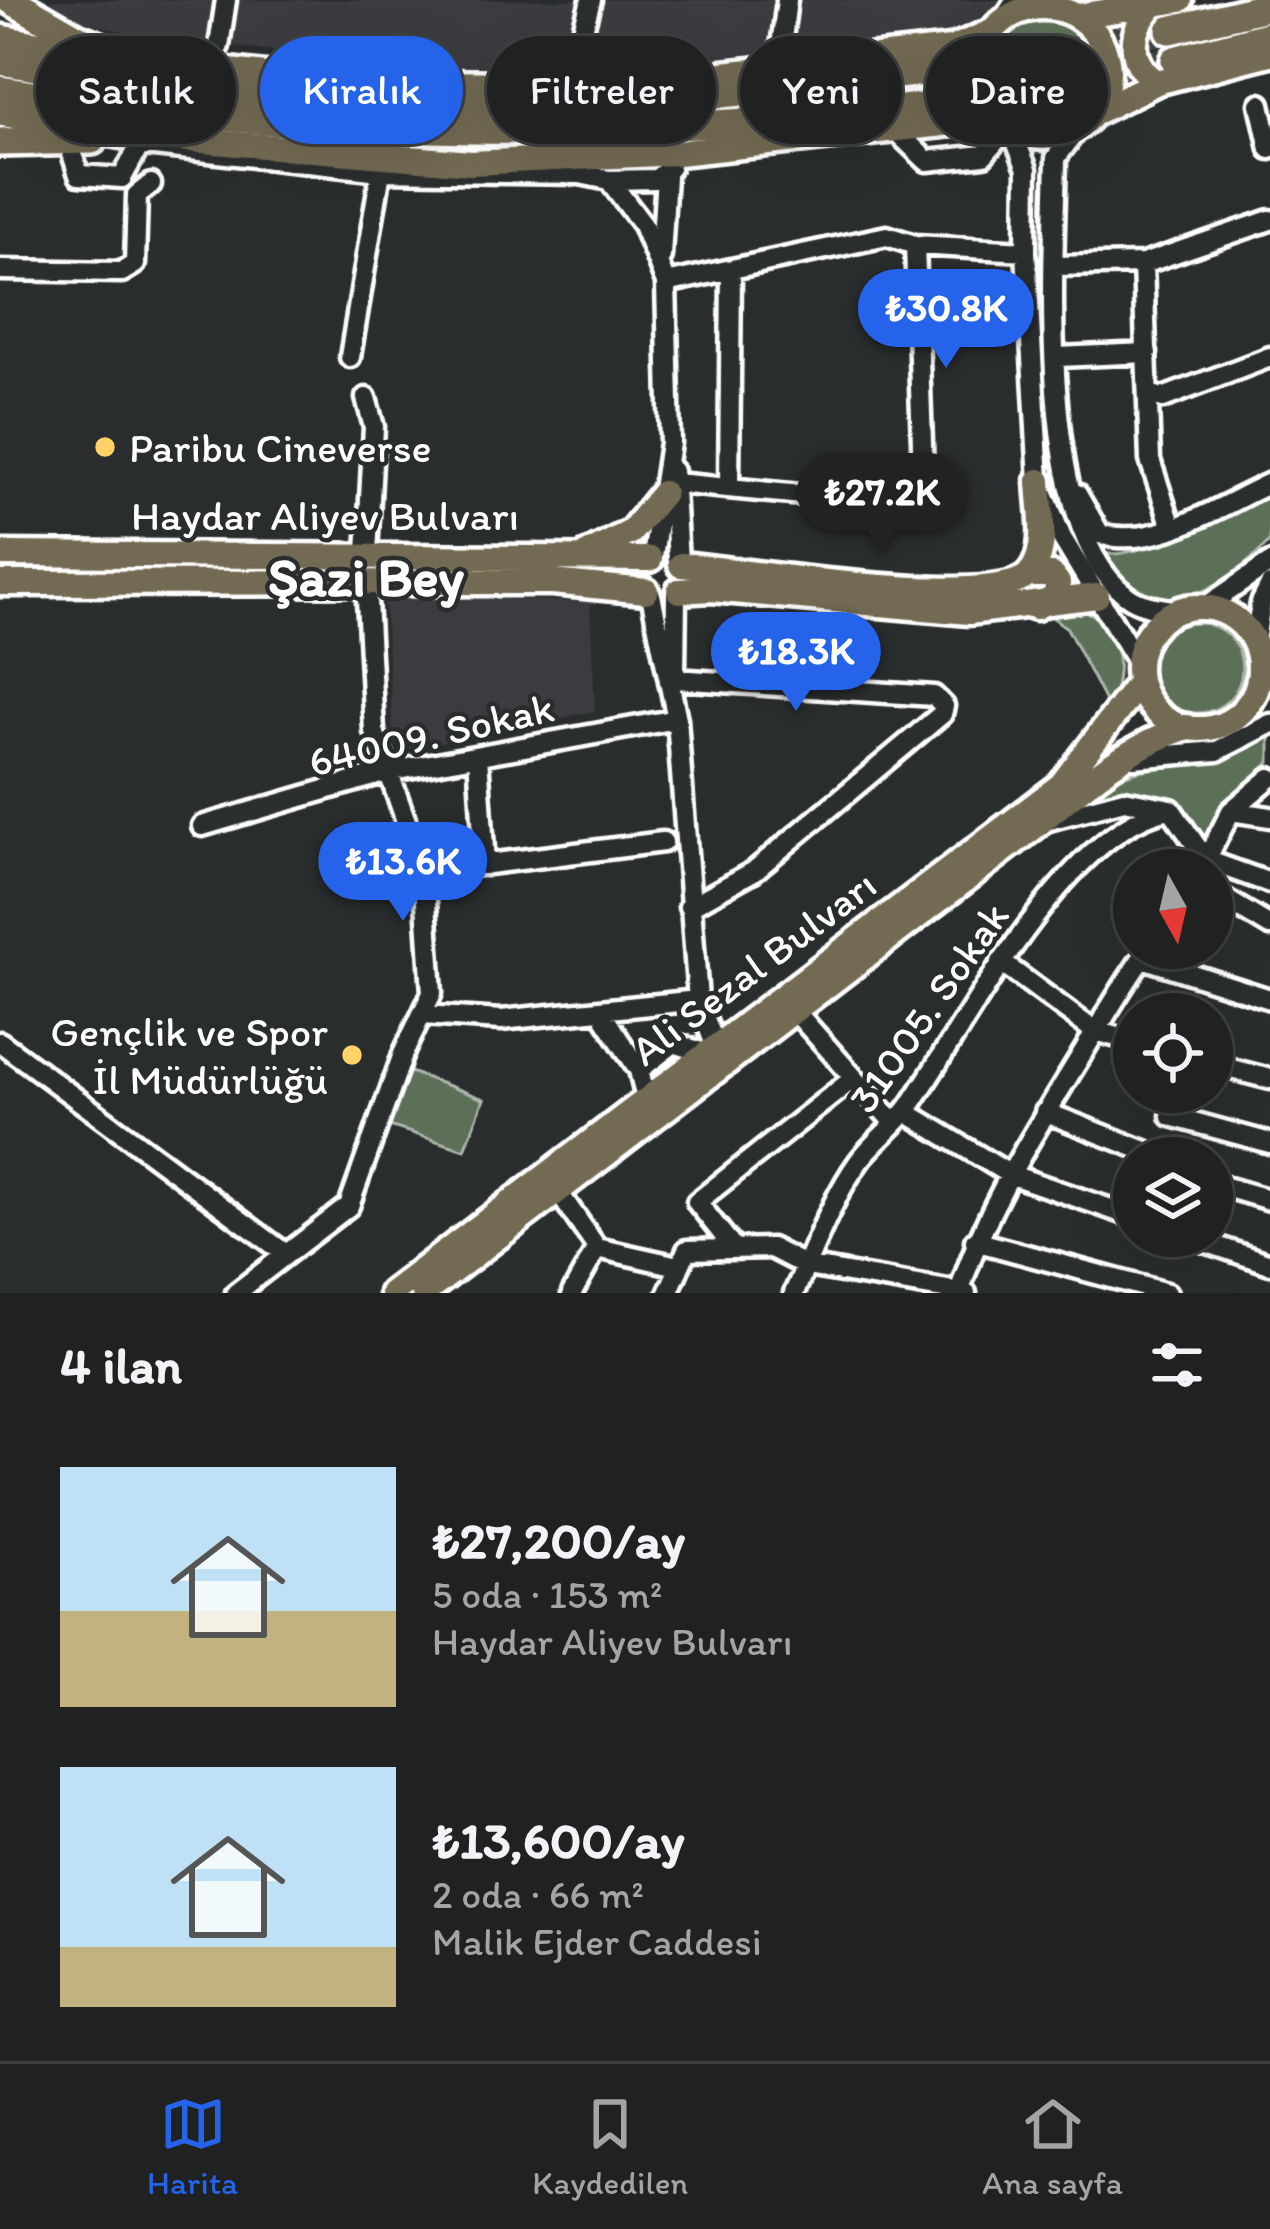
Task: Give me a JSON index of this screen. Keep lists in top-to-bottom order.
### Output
{
  "streets": {
    "main road": ["Haydar Aliyev Bulvarı", "Ali Sezal Bulvarı"],
    "street": ["64009. Sokak", "31005. Sokak"]
  },
  "districts": ["Şazi Bey"],
  "places": ["Paribu Cineverse", "Gençlik ve Spor İl Müdürlüğü"],
  "north": "bottom",
  "page": {
    "chip": [
      "Satılık",
      "Kiralık",
      "Filtreler",
      "Yeni",
      "Daire"
    ],
    "price": [
      "₺30.8K",
      "₺27.2K",
      "₺18.3K",
      "₺13.6K"
    ],
    "heading": "4 ilan",
    "list": [
      {
        "name": "₺27,200/ay",
        "note": "5 oda · 153 m² · Haydar Aliyev Bulvarı"
      },
      {
        "name": "₺13,600/ay",
        "note": "2 oda · 66 m² · Malik Ejder Caddesi"
      }
    ],
    "tabs": ["Harita", "Kaydedilen", "Ana sayfa"]
  }
}
